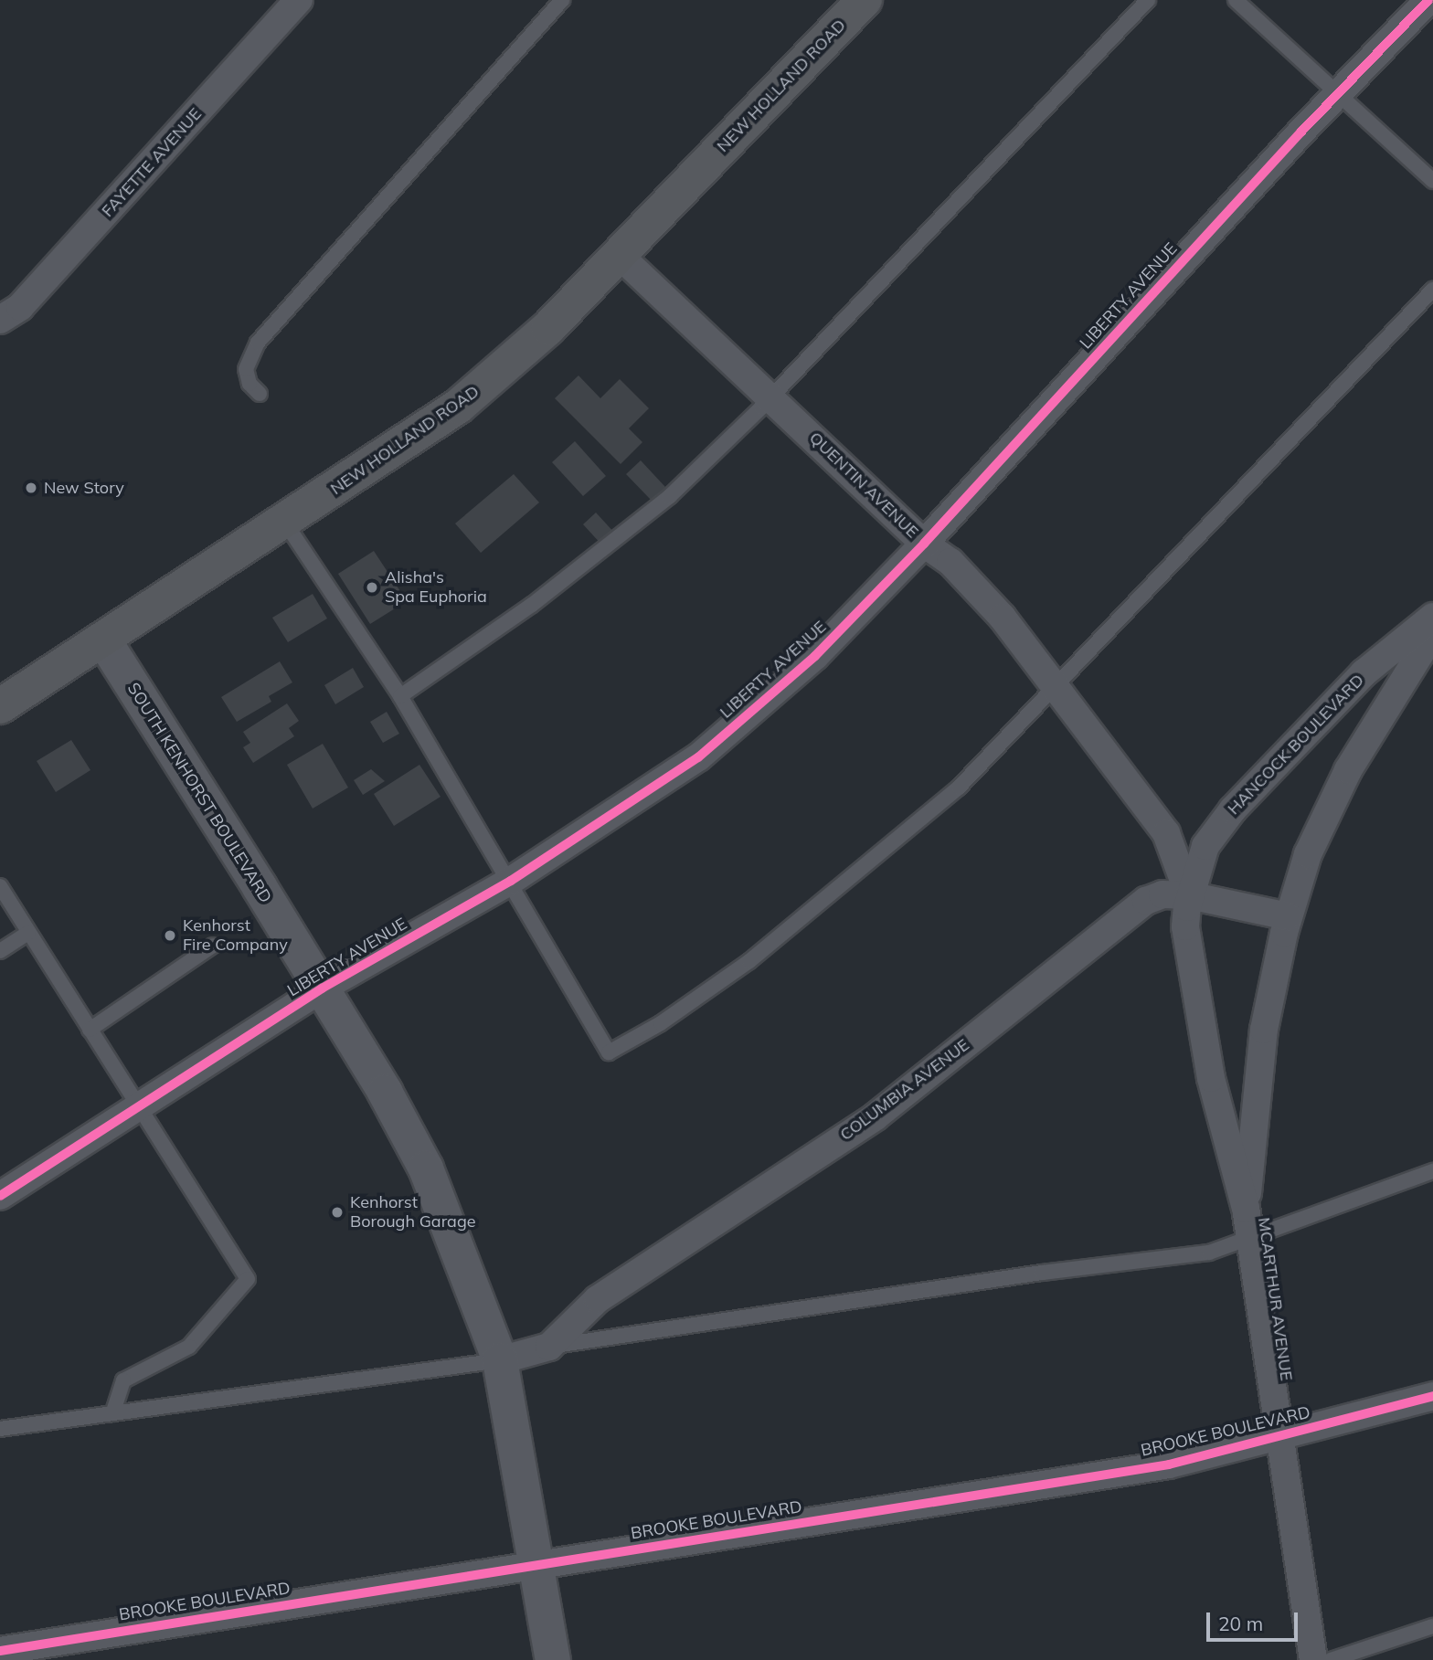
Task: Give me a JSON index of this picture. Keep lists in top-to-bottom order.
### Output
{
  "streets": {
    "main road": ["NEW HOLLAND ROAD"],
    "street": [
      "FAYETTE AVENUE",
      "LIBERTY AVENUE",
      "QUENTIN AVENUE",
      "HANCOCK BOULEVARD",
      "SOUTH KENHORST BOULEVARD",
      "COLUMBIA AVENUE",
      "MCARTHUR AVENUE",
      "BROOKE BOULEVARD"
    ]
  },
  "crossings": [
    ["NEW HOLLAND ROAD", "QUENTIN AVENUE"],
    ["NEW HOLLAND ROAD", "SOUTH KENHORST BOULEVARD"],
    ["LIBERTY AVENUE", "QUENTIN AVENUE"],
    ["LIBERTY AVENUE", "SOUTH KENHORST BOULEVARD"],
    ["QUENTIN AVENUE", "HANCOCK BOULEVARD"],
    ["QUENTIN AVENUE", "COLUMBIA AVENUE"],
    ["QUENTIN AVENUE", "MCARTHUR AVENUE"],
    ["HANCOCK BOULEVARD", "COLUMBIA AVENUE"],
    ["HANCOCK BOULEVARD", "MCARTHUR AVENUE"],
    ["SOUTH KENHORST BOULEVARD", "COLUMBIA AVENUE"],
    ["SOUTH KENHORST BOULEVARD", "BROOKE BOULEVARD"],
    ["COLUMBIA AVENUE", "MCARTHUR AVENUE"],
    ["MCARTHUR AVENUE", "BROOKE BOULEVARD"]
  ],
  "places": [
    "New Story",
    "Alisha's Spa Euphoria",
    "Kenhorst Fire Company",
    "Kenhorst Borough Garage"
  ],
  "scale_bar": "20 m"
}
